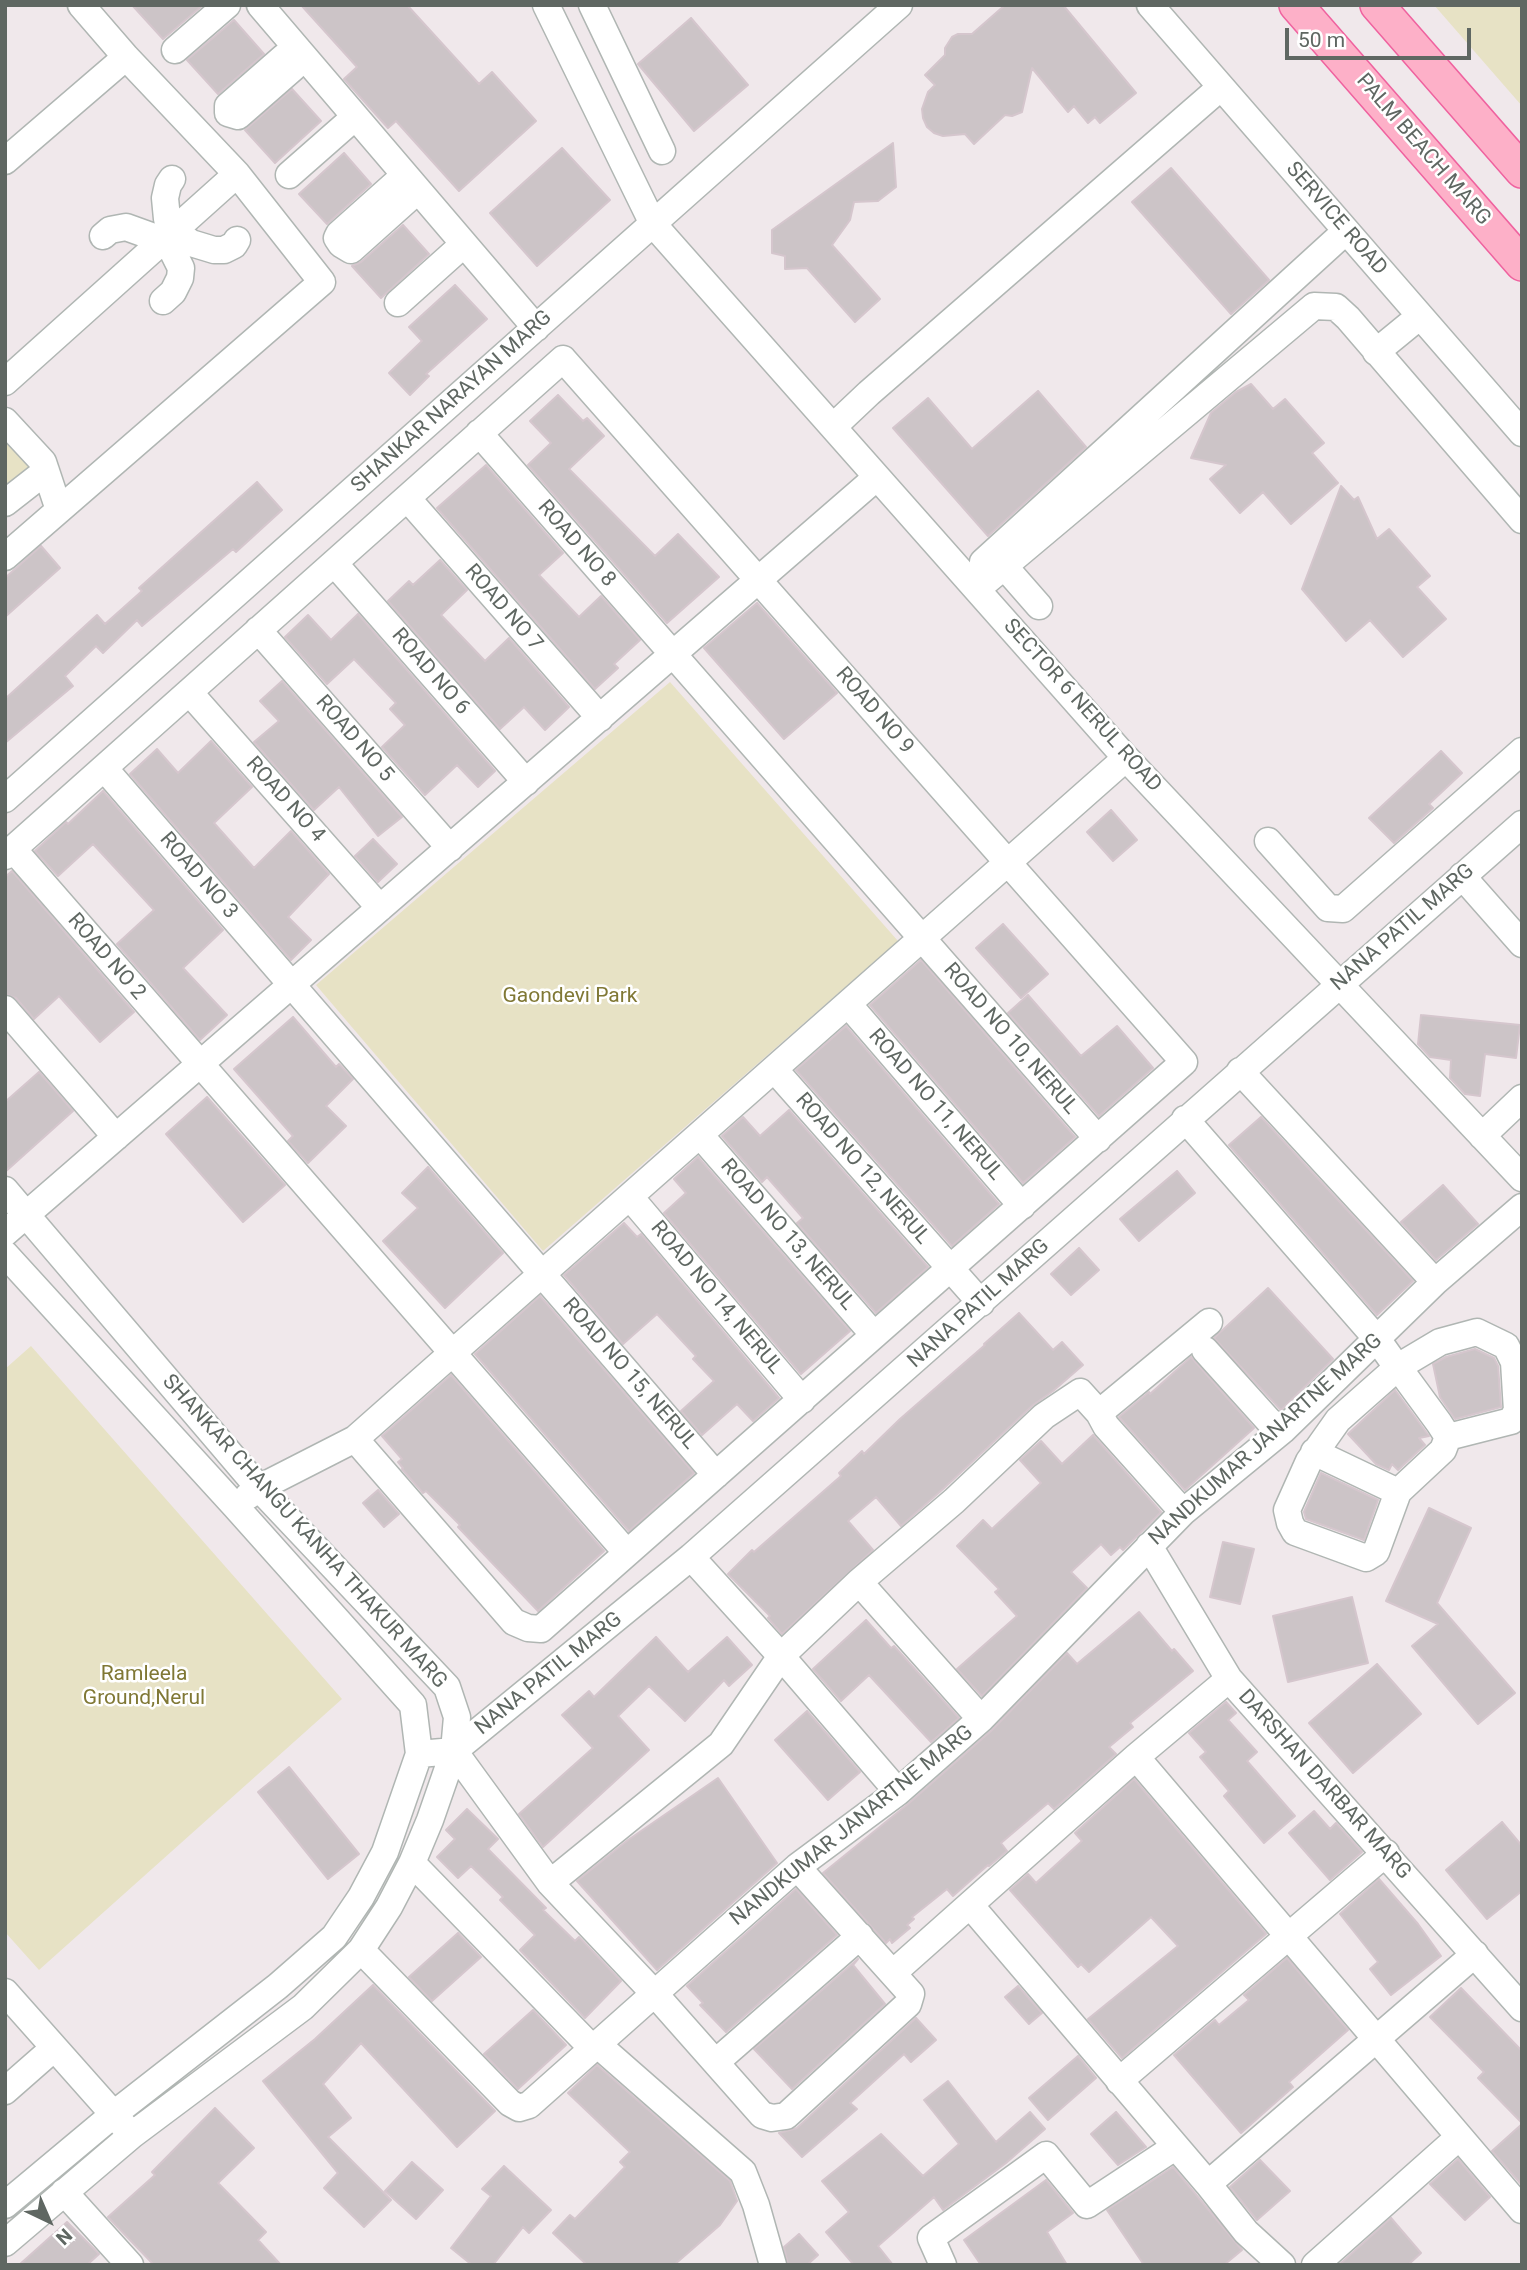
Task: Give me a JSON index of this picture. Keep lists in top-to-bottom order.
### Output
{
  "streets": {
    "main road": ["PALM BEACH MARG"],
    "street": [
      "SERVICE ROAD",
      "SHANKAR NARAYAN MARG",
      "ROAD NO 8",
      "ROAD NO 7",
      "ROAD NO 6",
      "SECTOR 6 NERUL ROAD",
      "ROAD NO 9",
      "ROAD NO 5",
      "ROAD NO 4",
      "ROAD NO 3",
      "NANA PATIL MARG",
      "ROAD NO 2",
      "ROAD NO 10, NERUL",
      "ROAD NO 11, NERUL",
      "ROAD NO 12, NERUL",
      "ROAD NO 13, NERUL",
      "ROAD NO 14, NERUL",
      "ROAD NO 15, NERUL",
      "NANDKUMAR JANARTNE MARG",
      "SHANKAR CHANGU KANHA THAKUR MARG",
      "DARSHAN DARBAR MARG"
    ]
  },
  "crossings": [
    ["SHANKAR NARAYAN MARG", "SECTOR 6 NERUL ROAD"],
    ["ROAD NO 8", "ROAD NO 9"],
    ["ROAD NO 8", "ROAD NO 10, NERUL"],
    ["SECTOR 6 NERUL ROAD", "NANA PATIL MARG"],
    ["ROAD NO 9", "ROAD NO 10, NERUL"],
    ["ROAD NO 3", "ROAD NO 15, NERUL"],
    ["NANA PATIL MARG", "ROAD NO 12, NERUL"],
    ["NANA PATIL MARG", "SHANKAR CHANGU KANHA THAKUR MARG"],
    ["NANDKUMAR JANARTNE MARG", "SHANKAR CHANGU KANHA THAKUR MARG"],
    ["NANDKUMAR JANARTNE MARG", "DARSHAN DARBAR MARG"]
  ],
  "parks": ["Gaondevi Park", "Ramleela Ground,Nerul"],
  "scale_bar": "50 m",
  "north": "bottom right"
}
